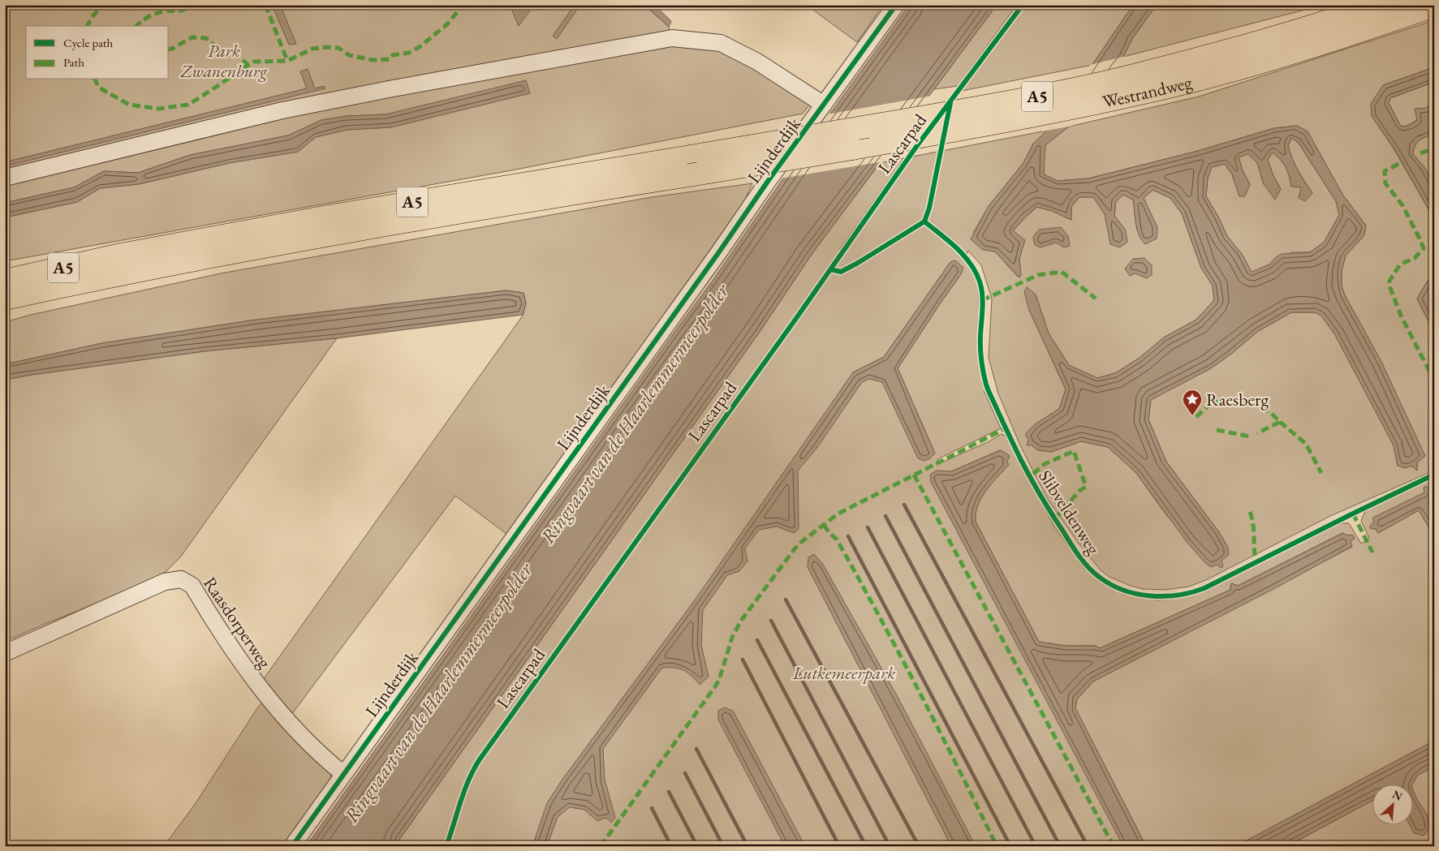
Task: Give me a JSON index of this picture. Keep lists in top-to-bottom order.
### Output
{
  "streets": {
    "highway": ["Westrandweg", "A5"],
    "street": ["Lijnderdijk", "Raasdorperweg"],
    "cycle path": ["Lascarpad", "Slibveldenweg"]
  },
  "crossings": [
    ["Westrandweg", "A5"],
    ["Lijnderdijk", "Raasdorperweg"]
  ],
  "water": ["Ringvaart van de Haarlemmermeerpolder"],
  "parks": ["Park Zwanenburg", "Lutkemeerpark"],
  "places": {
    "place": ["Raesberg"]
  },
  "legend": ["Cycle path", "Path"],
  "north": "top right"
}
